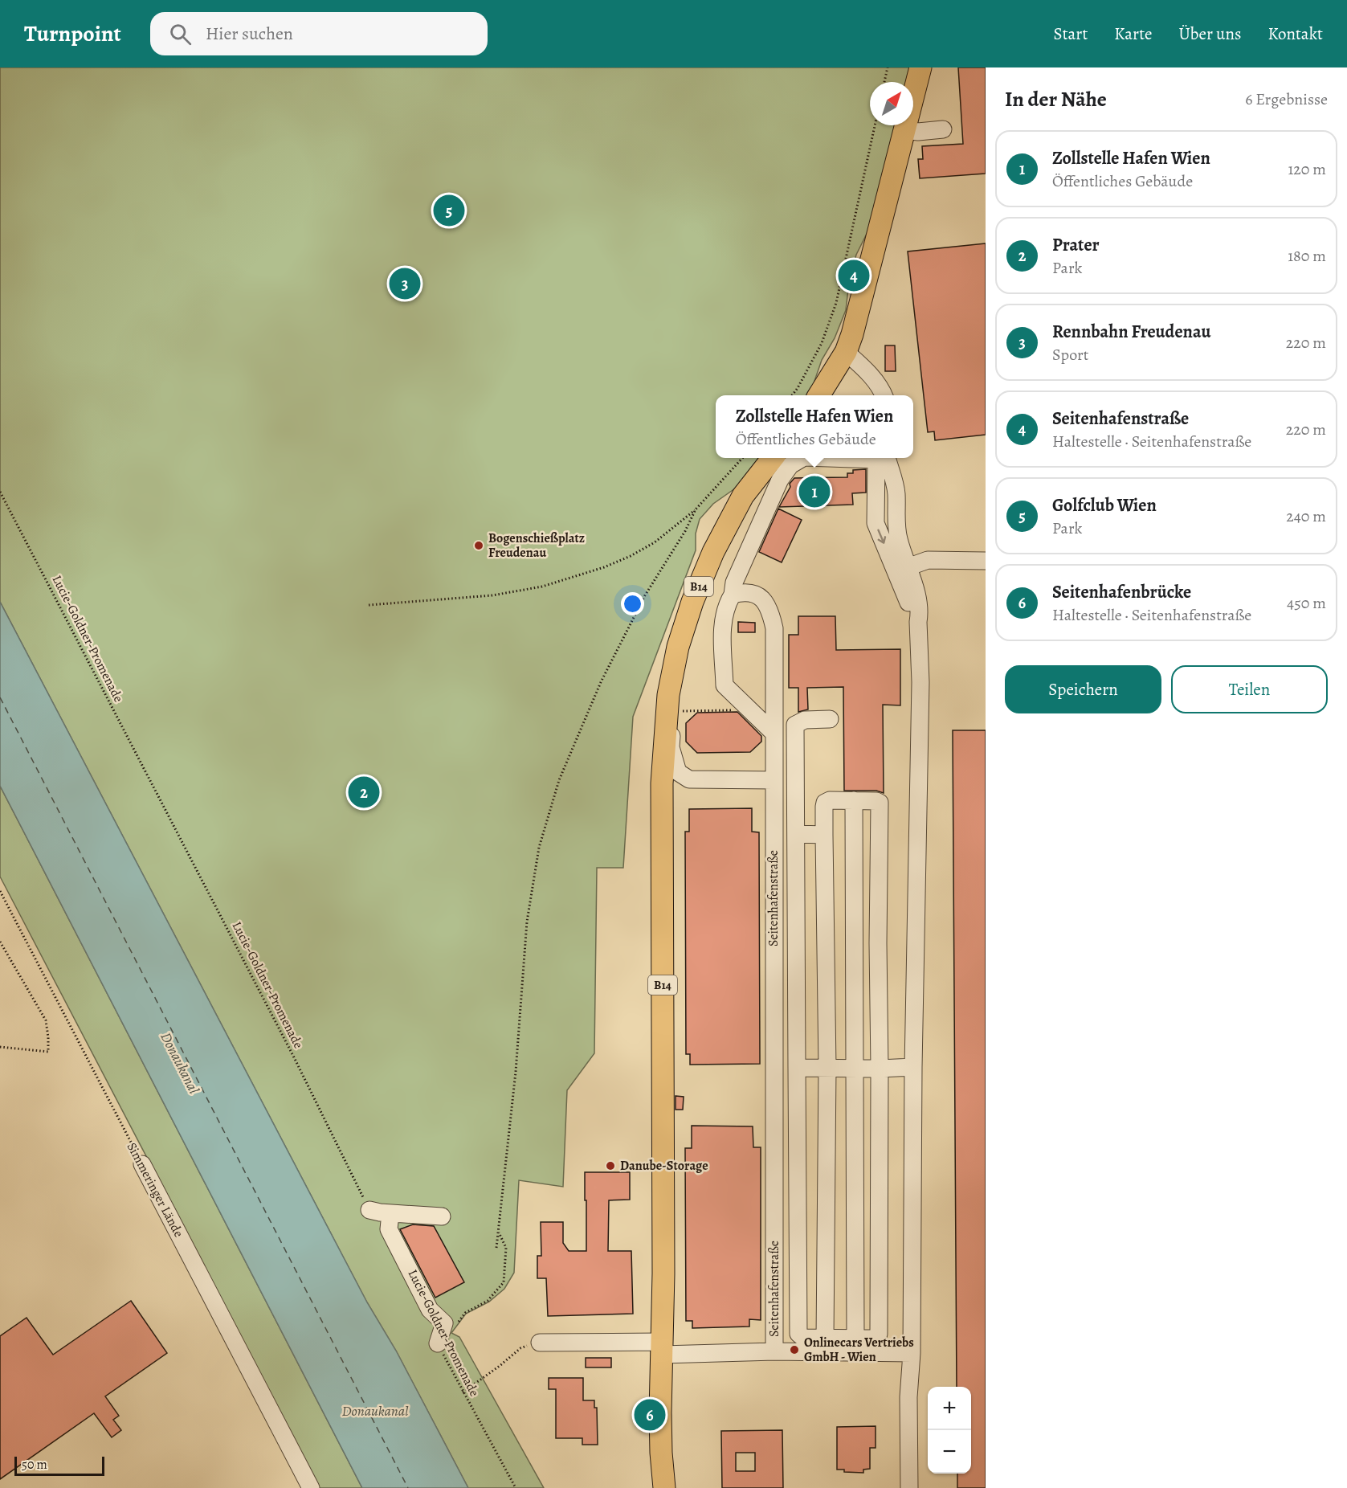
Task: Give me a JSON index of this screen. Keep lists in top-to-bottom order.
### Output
{
  "streets": {
    "main road": ["B14"],
    "street": ["Seitenhafenstraße", "Simmeringer Lände"],
    "path": ["Lucie-Goldner-Promenade"]
  },
  "crossings": [
    ["B14", "Seitenhafenstraße"]
  ],
  "water": ["Donaukanal"],
  "places": ["Bogenschießplatz Freudenau", "Danube-Storage", "Onlinecars Vertriebs GmbH - Wien"],
  "scale_bar": "50 m",
  "north": "top right",
  "page": {
    "header": "Turnpoint",
    "search": "Hier suchen",
    "nav": [
      "Start",
      "Karte",
      "Über uns",
      "Kontakt"
    ],
    "heading": ["In der Nähe", "6 Ergebnisse"],
    "list": [
      {
        "mark": "1",
        "name": "Zollstelle Hafen Wien",
        "note": "Öffentliches Gebäude",
        "value": "120 m"
      },
      {
        "mark": "2",
        "name": "Prater",
        "note": "Park",
        "value": "180 m"
      },
      {
        "mark": "3",
        "name": "Rennbahn Freudenau",
        "note": "Sport",
        "value": "220 m"
      },
      {
        "mark": "4",
        "name": "Seitenhafenstraße",
        "note": "Haltestelle · Seitenhafenstraße",
        "value": "220 m"
      },
      {
        "mark": "5",
        "name": "Golfclub Wien",
        "note": "Park",
        "value": "240 m"
      },
      {
        "mark": "6",
        "name": "Seitenhafenbrücke",
        "note": "Haltestelle · Seitenhafenstraße",
        "value": "450 m"
      }
    ],
    "pins": [
      "5",
      "4",
      "3",
      "1",
      "2",
      "6"
    ],
    "popup": ["Zollstelle Hafen Wien", "Öffentliches Gebäude"],
    "buttons": ["Speichern", "Teilen"],
    "map_buttons": ["+", "−"],
    "scale": "50 m"
  }
}
